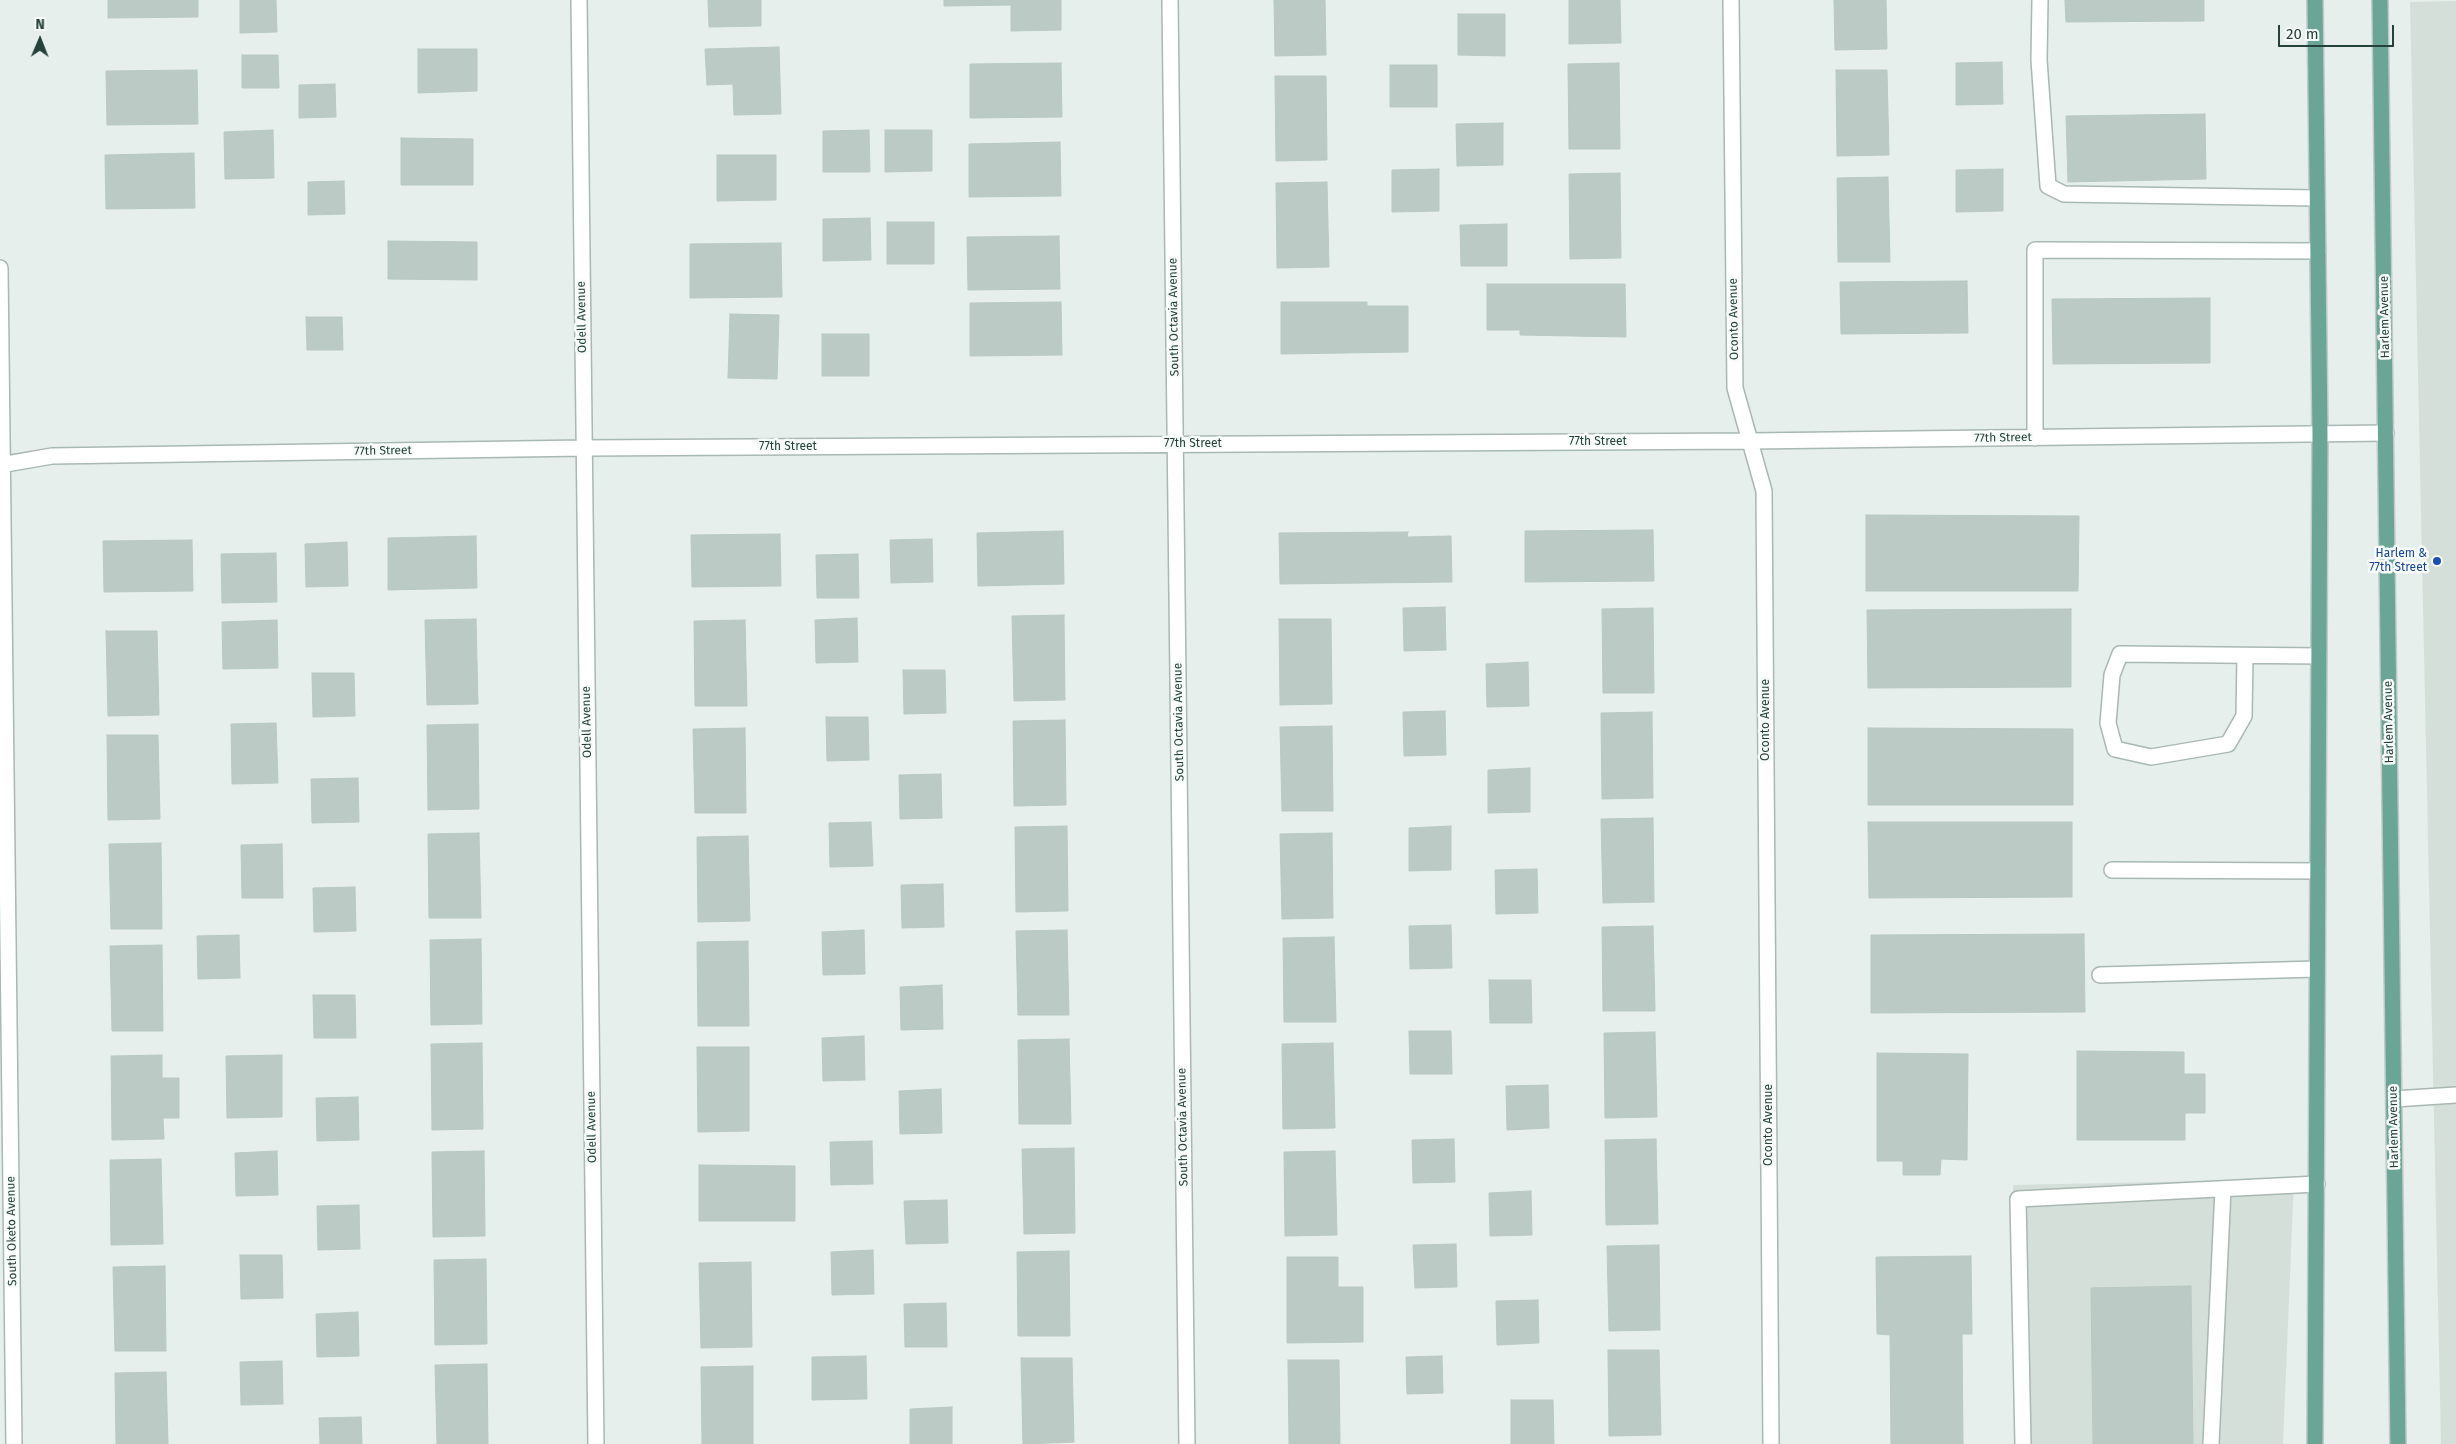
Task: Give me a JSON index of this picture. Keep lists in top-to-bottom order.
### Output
{
  "streets": {
    "main road": ["Harlem Avenue"],
    "street": [
      "Odell Avenue",
      "South Octavia Avenue",
      "Oconto Avenue",
      "77th Street",
      "South Oketo Avenue"
    ]
  },
  "crossings": [
    ["Odell Avenue", "77th Street"],
    ["South Octavia Avenue", "77th Street"],
    ["Harlem Avenue", "77th Street"],
    ["Oconto Avenue", "77th Street"],
    ["77th Street", "South Oketo Avenue"]
  ],
  "places": ["Harlem & 77th Street"],
  "scale_bar": "20 m",
  "north": "top"
}
